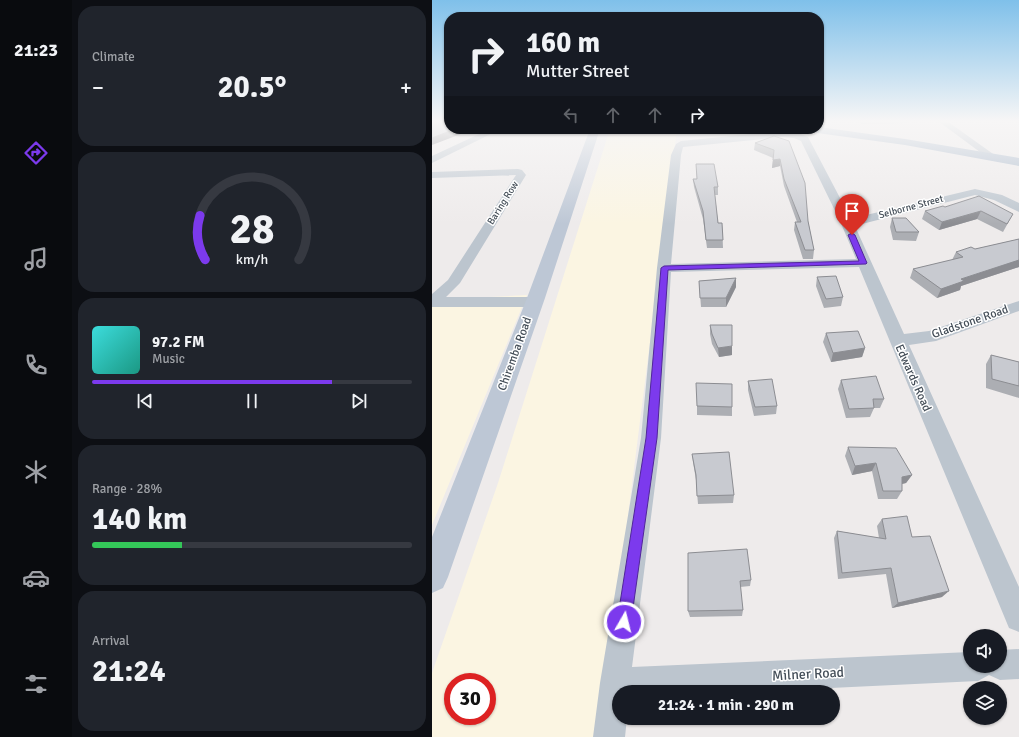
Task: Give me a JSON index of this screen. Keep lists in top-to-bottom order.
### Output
{
  "streets": {
    "main road": ["Chiremba Road"],
    "street": [
      "Baring Row",
      "Selborne Street",
      "Gladstone Road",
      "Edwards Road",
      "Milner Road"
    ]
  },
  "crossings": [
    ["Selborne Street", "Edwards Road"],
    ["Gladstone Road", "Edwards Road"]
  ],
  "page": {
    "tabs": "21:23",
    "tile": [
      "Climate",
      ["Range · 28%", "140 km"],
      ["Arrival", "21:24"]
    ],
    "turn": ["160 m", "Mutter Street"],
    "heat": ["−", "20.5°", "+"],
    "song": ["97.2 FM", "Music"],
    "limit": "30",
    "trip": "21:24 · 1 min · 290 m",
    "gauge": ["28", "km/h"]
  }
}
